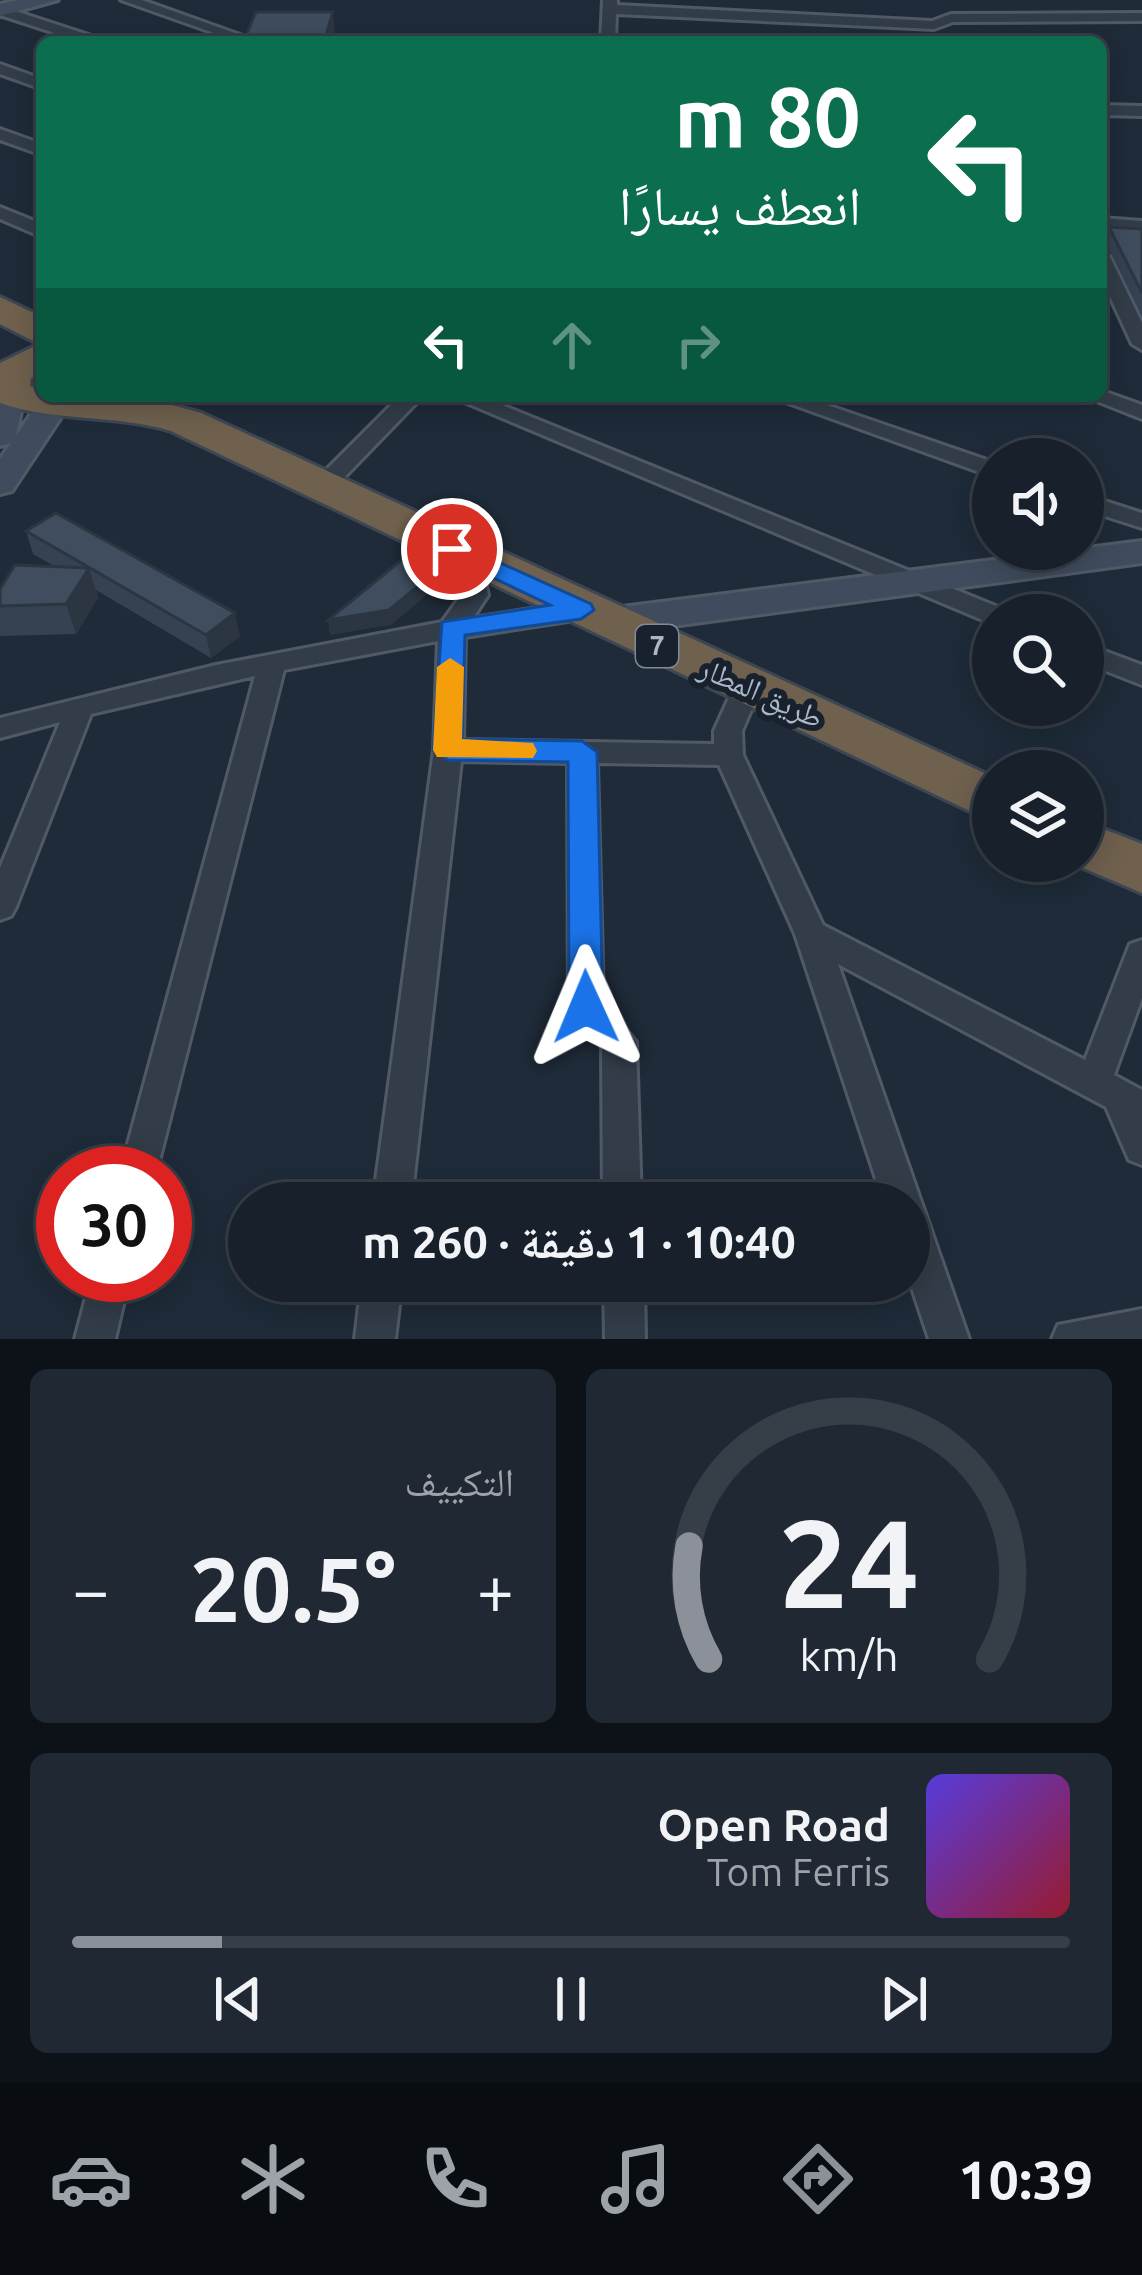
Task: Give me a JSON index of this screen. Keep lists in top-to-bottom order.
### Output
{
  "streets": {
    "highway": ["7", "طريق المطار"]
  },
  "page": {
    "turn": ["80 m", "انعطف يسارًا"],
    "limit": "30",
    "trip": "10:40 · 1 دقيقة · 260 m",
    "tile": "التكييف",
    "heat": ["−", "20.5°", "+"],
    "song": ["Open Road", "Tom Ferris"],
    "tabs": "10:39",
    "gauge": ["24", "km/h"]
  }
}
